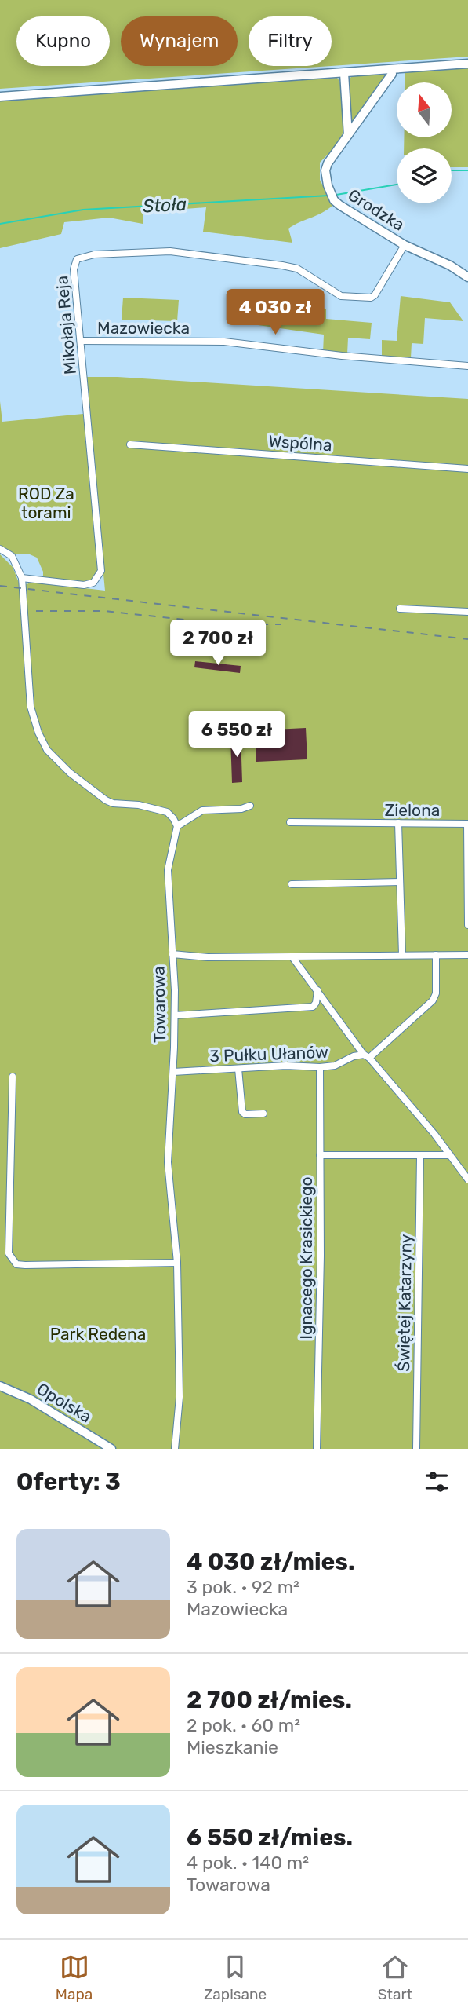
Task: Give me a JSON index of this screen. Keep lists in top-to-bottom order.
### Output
{
  "streets": {
    "street": [
      "Grodzka",
      "Mikołaja Reja",
      "Mazowiecka",
      "Wspólna",
      "Zielona",
      "Towarowa",
      "3 Pułku Ułanów",
      "Ignacego Krasickiego",
      "Świętej Katarzyny",
      "Opolska"
    ]
  },
  "crossings": [
    ["Grodzka", "Mikołaja Reja"],
    ["Mikołaja Reja", "Mazowiecka"],
    ["Towarowa", "3 Pułku Ułanów"],
    ["3 Pułku Ułanów", "Ignacego Krasickiego"]
  ],
  "water": ["Stoła"],
  "parks": ["ROD Za torami", "Park Redena"],
  "north": "top",
  "page": {
    "chip": ["Kupno", "Wynajem", "Filtry"],
    "price": ["4 030 zł", "2 700 zł", "6 550 zł"],
    "heading": "Oferty: 3",
    "list": [
      {
        "name": "4 030 zł/mies.",
        "note": "3 pok. · 92 m² · Mazowiecka"
      },
      {
        "name": "2 700 zł/mies.",
        "note": "2 pok. · 60 m² · Mieszkanie"
      },
      {
        "name": "6 550 zł/mies.",
        "note": "4 pok. · 140 m² · Towarowa"
      }
    ],
    "tabs": ["Mapa", "Zapisane", "Start"]
  }
}
